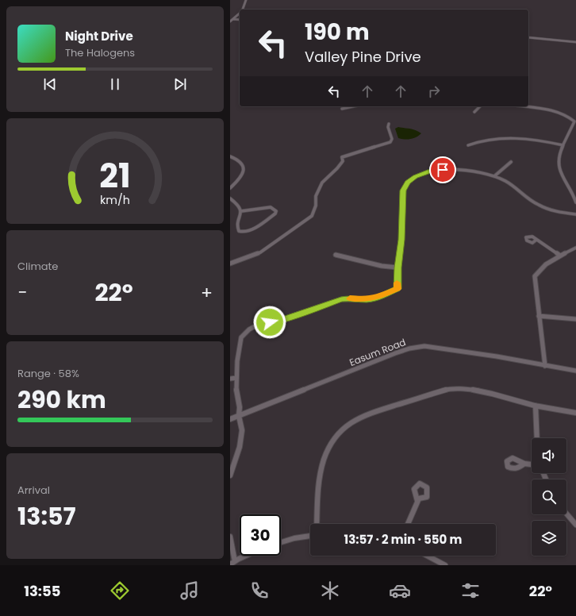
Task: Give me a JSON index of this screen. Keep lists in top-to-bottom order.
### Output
{
  "streets": {
    "street": ["Easum Road"]
  },
  "page": {
    "turn": ["190 m", "Valley Pine Drive"],
    "song": ["Night Drive", "The Halogens"],
    "tile": [
      "Climate",
      ["Range · 58%", "290 km"],
      ["Arrival", "13:57"]
    ],
    "heat": ["−", "22°", "+"],
    "limit": "30",
    "trip": "13:57 · 2 min · 550 m",
    "tabs": ["13:55", "22°"],
    "gauge": ["21", "km/h"]
  }
}
